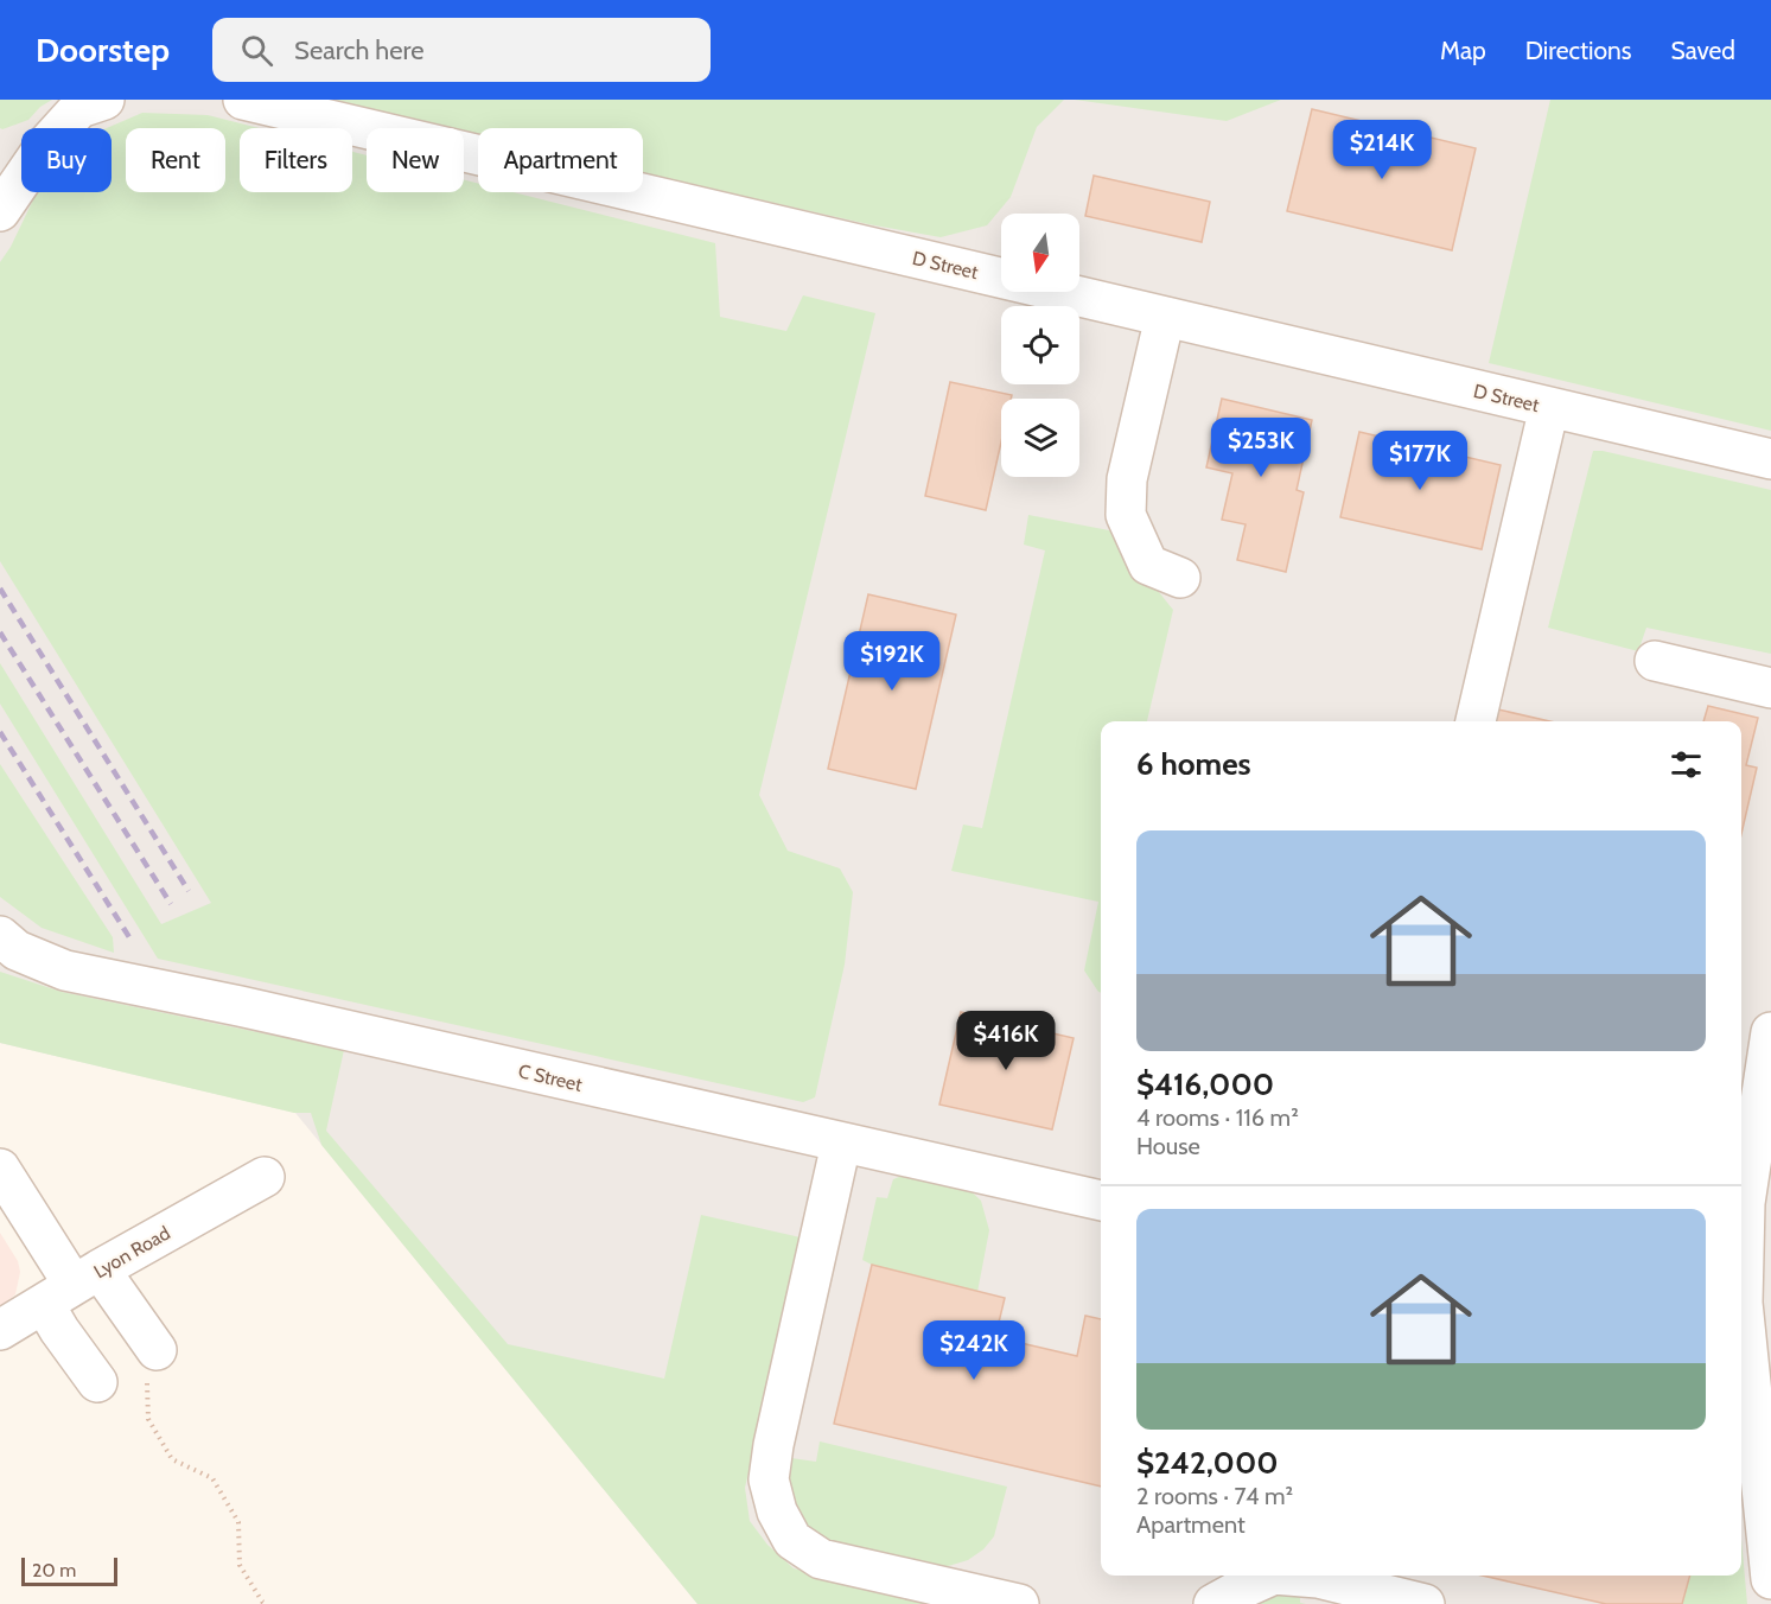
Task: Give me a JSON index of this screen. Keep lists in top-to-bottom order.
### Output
{
  "streets": {
    "street": ["D Street", "C Street", "Lyon Road"]
  },
  "scale_bar": "20 m",
  "north": "bottom",
  "page": {
    "header": "Doorstep",
    "search": "Search here",
    "nav": ["Map", "Directions", "Saved"],
    "price": [
      "$214K",
      "$253K",
      "$177K",
      "$192K",
      "$416K",
      "$242K"
    ],
    "chip": [
      "Buy",
      "Rent",
      "Filters",
      "New",
      "Apartment"
    ],
    "heading": "6 homes",
    "list": [
      {
        "name": "$416,000",
        "note": "4 rooms · 116 m² · House"
      },
      {
        "name": "$242,000",
        "note": "2 rooms · 74 m² · Apartment"
      }
    ],
    "scale": "20 m"
  }
}
